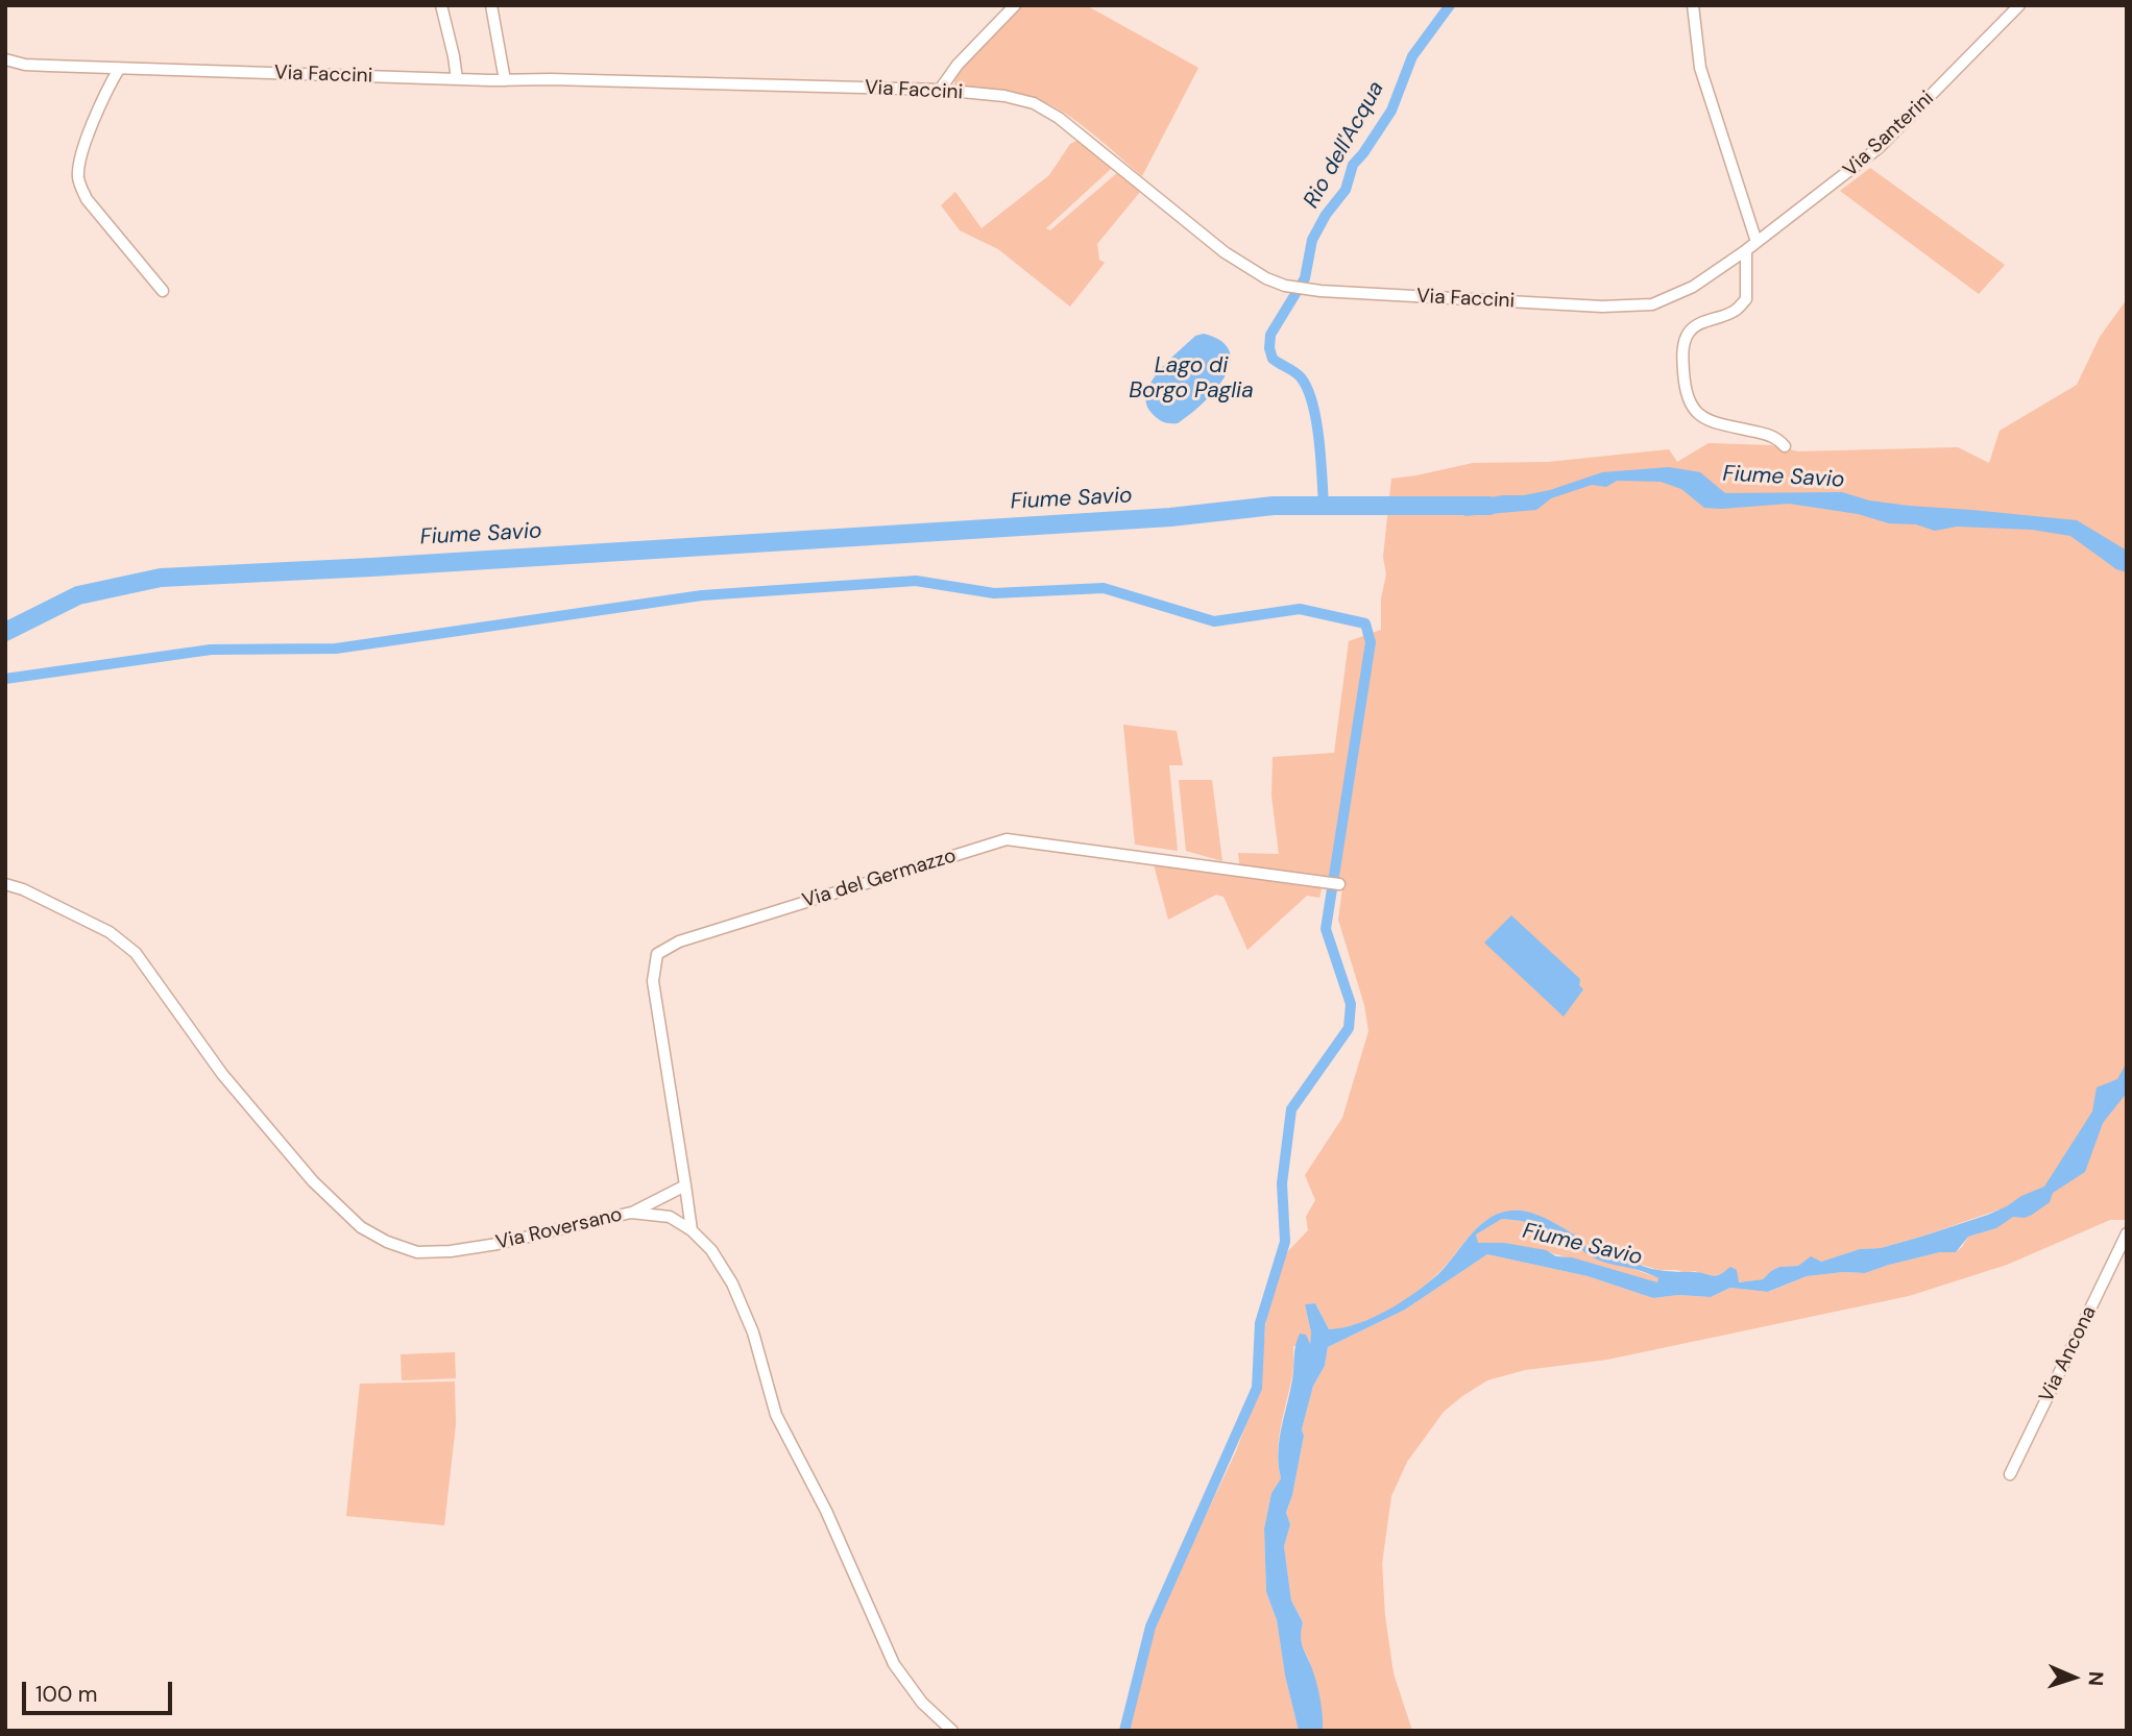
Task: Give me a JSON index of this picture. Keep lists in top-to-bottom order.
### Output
{
  "streets": {
    "street": [
      "Via Faccini",
      "Via Santerini",
      "Via del Germazzo",
      "Via Roversano",
      "Via Ancona"
    ]
  },
  "crossings": [
    ["Via Faccini", "Via Santerini"],
    ["Via del Germazzo", "Via Roversano"]
  ],
  "water": ["Rio dell'Acqua", "Lago di Borgo Paglia", "Fiume Savio"],
  "scale_bar": "100 m",
  "north": "right"
}
